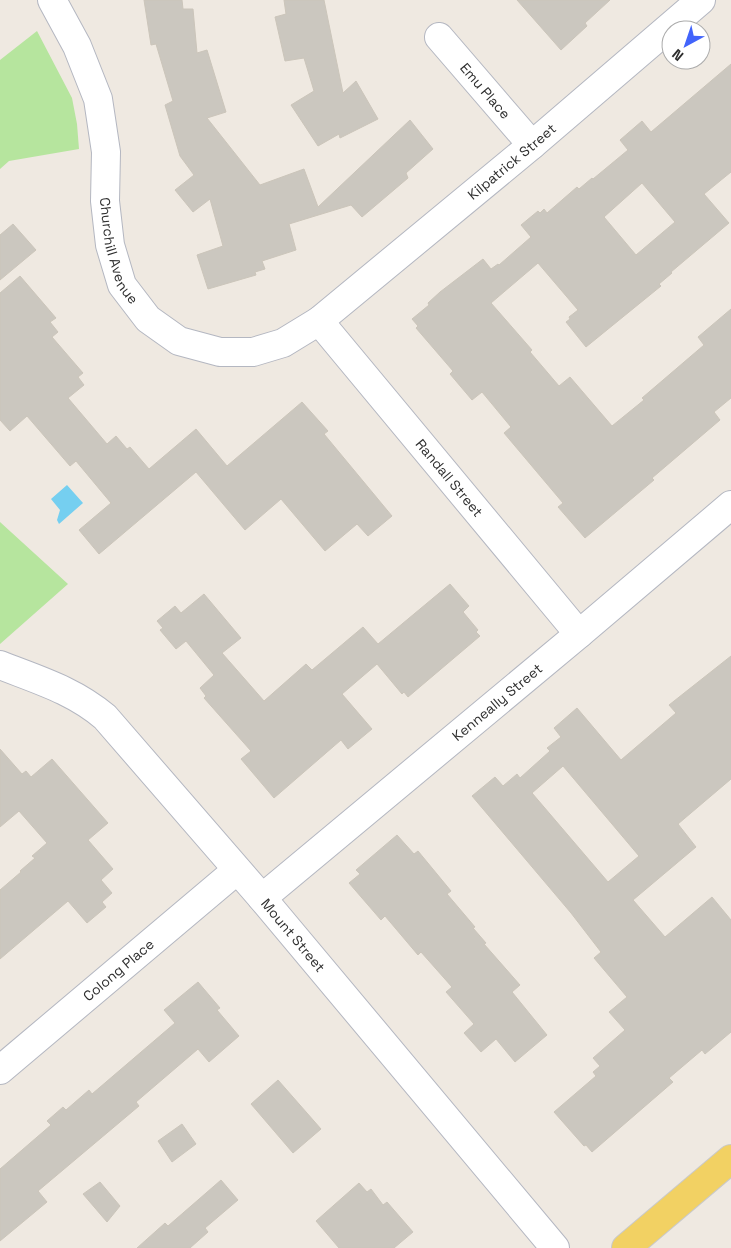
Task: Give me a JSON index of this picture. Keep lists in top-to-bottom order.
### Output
{
  "streets": {
    "street": [
      "Emu Place",
      "Kilpatrick Street",
      "Churchill Avenue",
      "Randall Street",
      "Kenneally Street",
      "Mount Street",
      "Colong Place"
    ]
  },
  "crossings": [
    ["Emu Place", "Kilpatrick Street"],
    ["Kilpatrick Street", "Churchill Avenue"],
    ["Kilpatrick Street", "Randall Street"],
    ["Churchill Avenue", "Randall Street"],
    ["Randall Street", "Kenneally Street"],
    ["Kenneally Street", "Mount Street"],
    ["Mount Street", "Colong Place"]
  ],
  "north": "bottom left"
}
